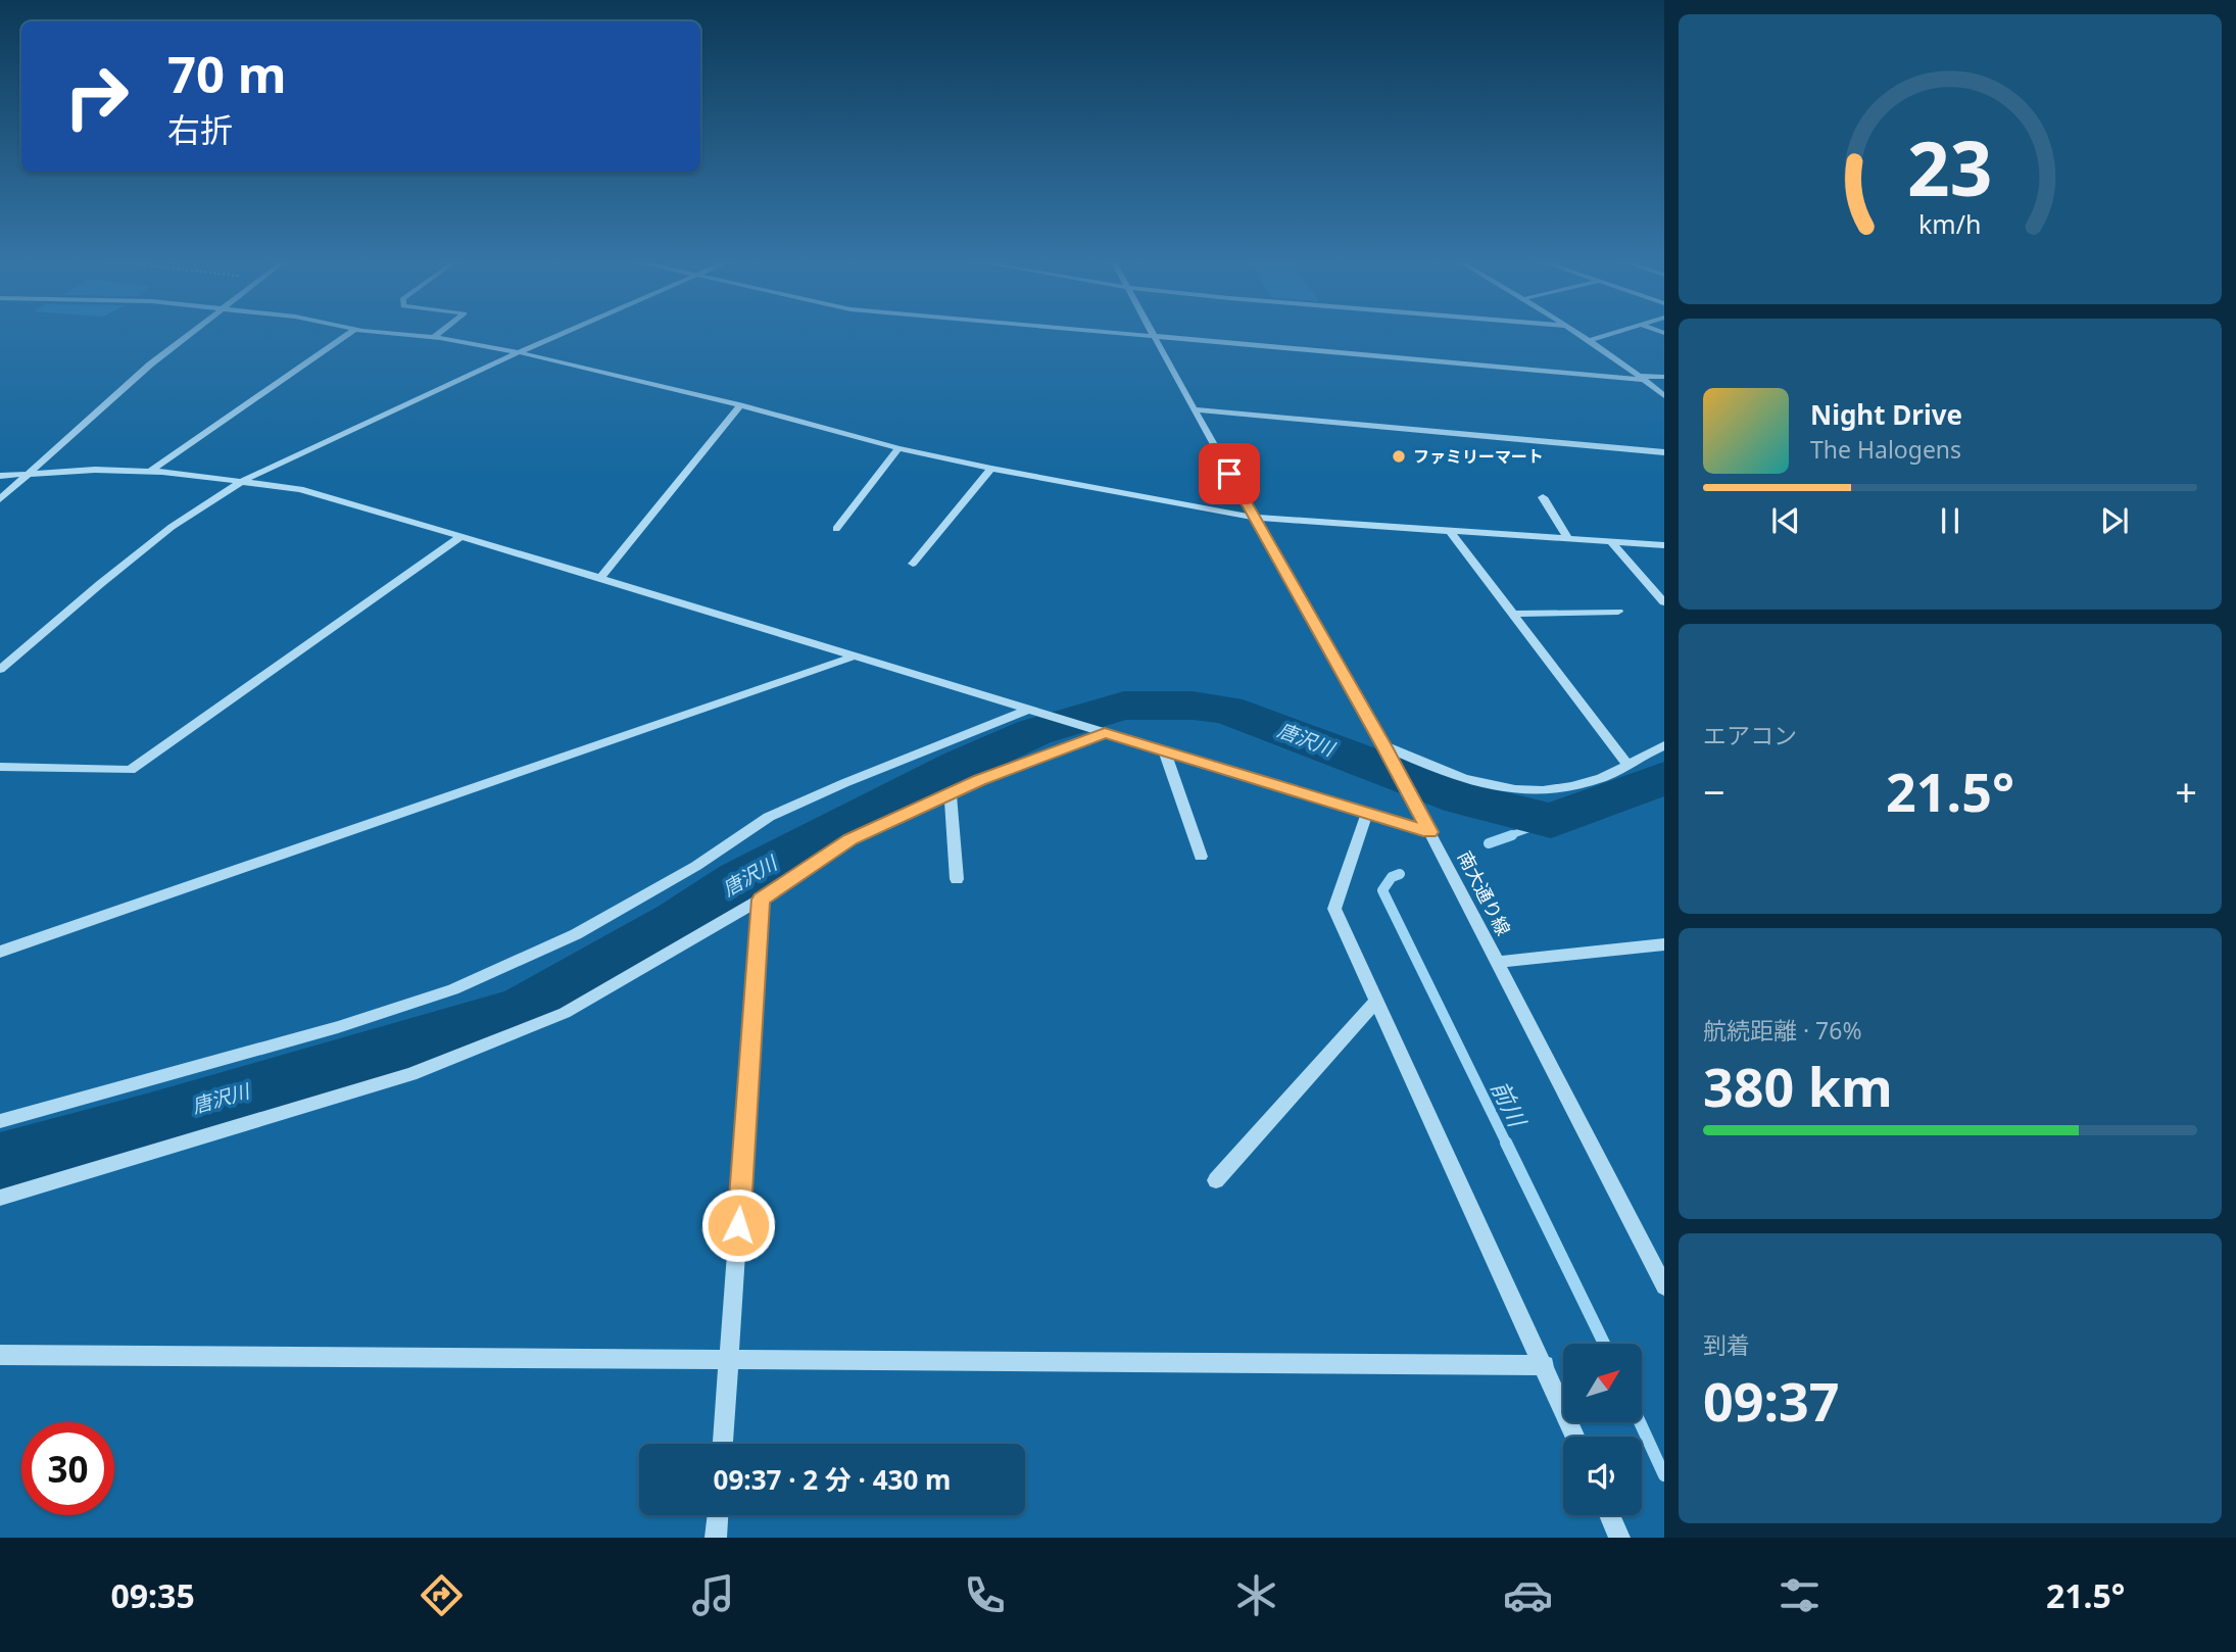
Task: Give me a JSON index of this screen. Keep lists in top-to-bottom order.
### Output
{
  "streets": {
    "street": ["南大通り線"]
  },
  "water": ["唐沢川", "前川"],
  "places": ["ファミリーマート"],
  "north": "top right",
  "page": {
    "turn": ["70 m", "右折"],
    "song": ["Night Drive", "The Halogens"],
    "tile": [
      "エアコン",
      ["航続距離 · 76%", "380 km"],
      ["到着", "09:37"]
    ],
    "heat": ["−", "21.5°", "+"],
    "limit": "30",
    "trip": "09:37 · 2 分 · 430 m",
    "tabs": ["09:35", "21.5°"],
    "gauge": ["23", "km/h"]
  }
}
